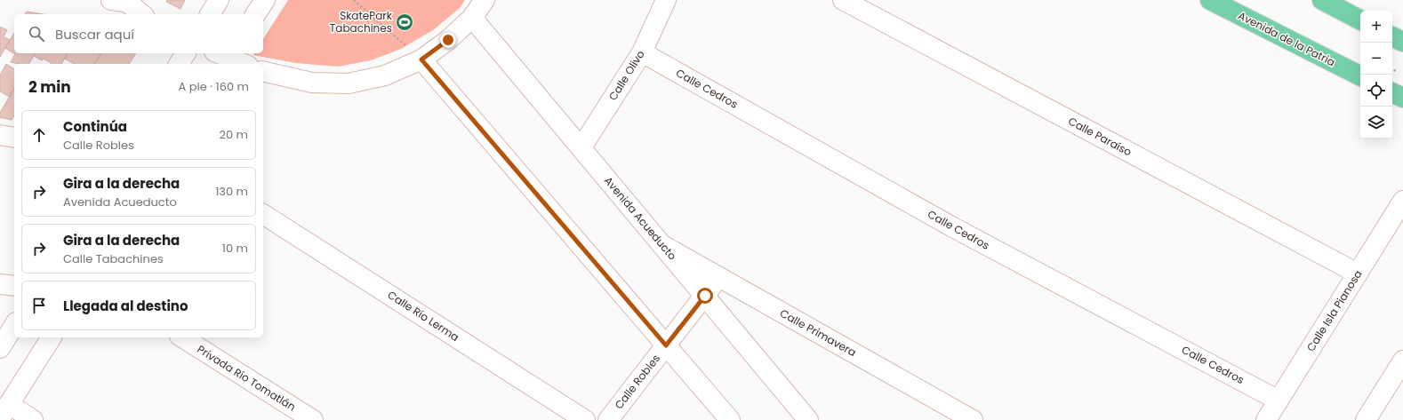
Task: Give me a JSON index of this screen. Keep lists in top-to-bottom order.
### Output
{
  "streets": {
    "main road": ["Avenida de la Patria"],
    "street": [
      "Calle Olivo",
      "Calle Cedros",
      "Calle Paraíso",
      "Avenida Acueducto",
      "Calle Isla Pianosa",
      "Calle Río Lerma",
      "Calle Primavera",
      "Privada Río Tomatlán",
      "Calle Robles"
    ]
  },
  "crossings": [
    ["Calle Olivo", "Calle Cedros"],
    ["Calle Olivo", "Avenida Acueducto"],
    ["Calle Cedros", "Calle Isla Pianosa"],
    ["Calle Paraíso", "Calle Isla Pianosa"],
    ["Avenida Acueducto", "Calle Primavera"],
    ["Avenida Acueducto", "Calle Robles"],
    ["Calle Primavera", "Calle Robles"]
  ],
  "places": {
    "sports": ["SkatePark Tabachines"]
  },
  "page": {
    "map_buttons": ["+", "−"],
    "search": "Buscar aquí",
    "heading": ["2 min", "A pie · 160 m"],
    "list": [
      ["Continúa", "Calle Robles", "20 m"],
      ["Gira a la derecha", "Avenida Acueducto", "130 m"],
      ["Gira a la derecha", "Calle Tabachines", "10 m"],
      "Llegada al destino"
    ]
  }
}
